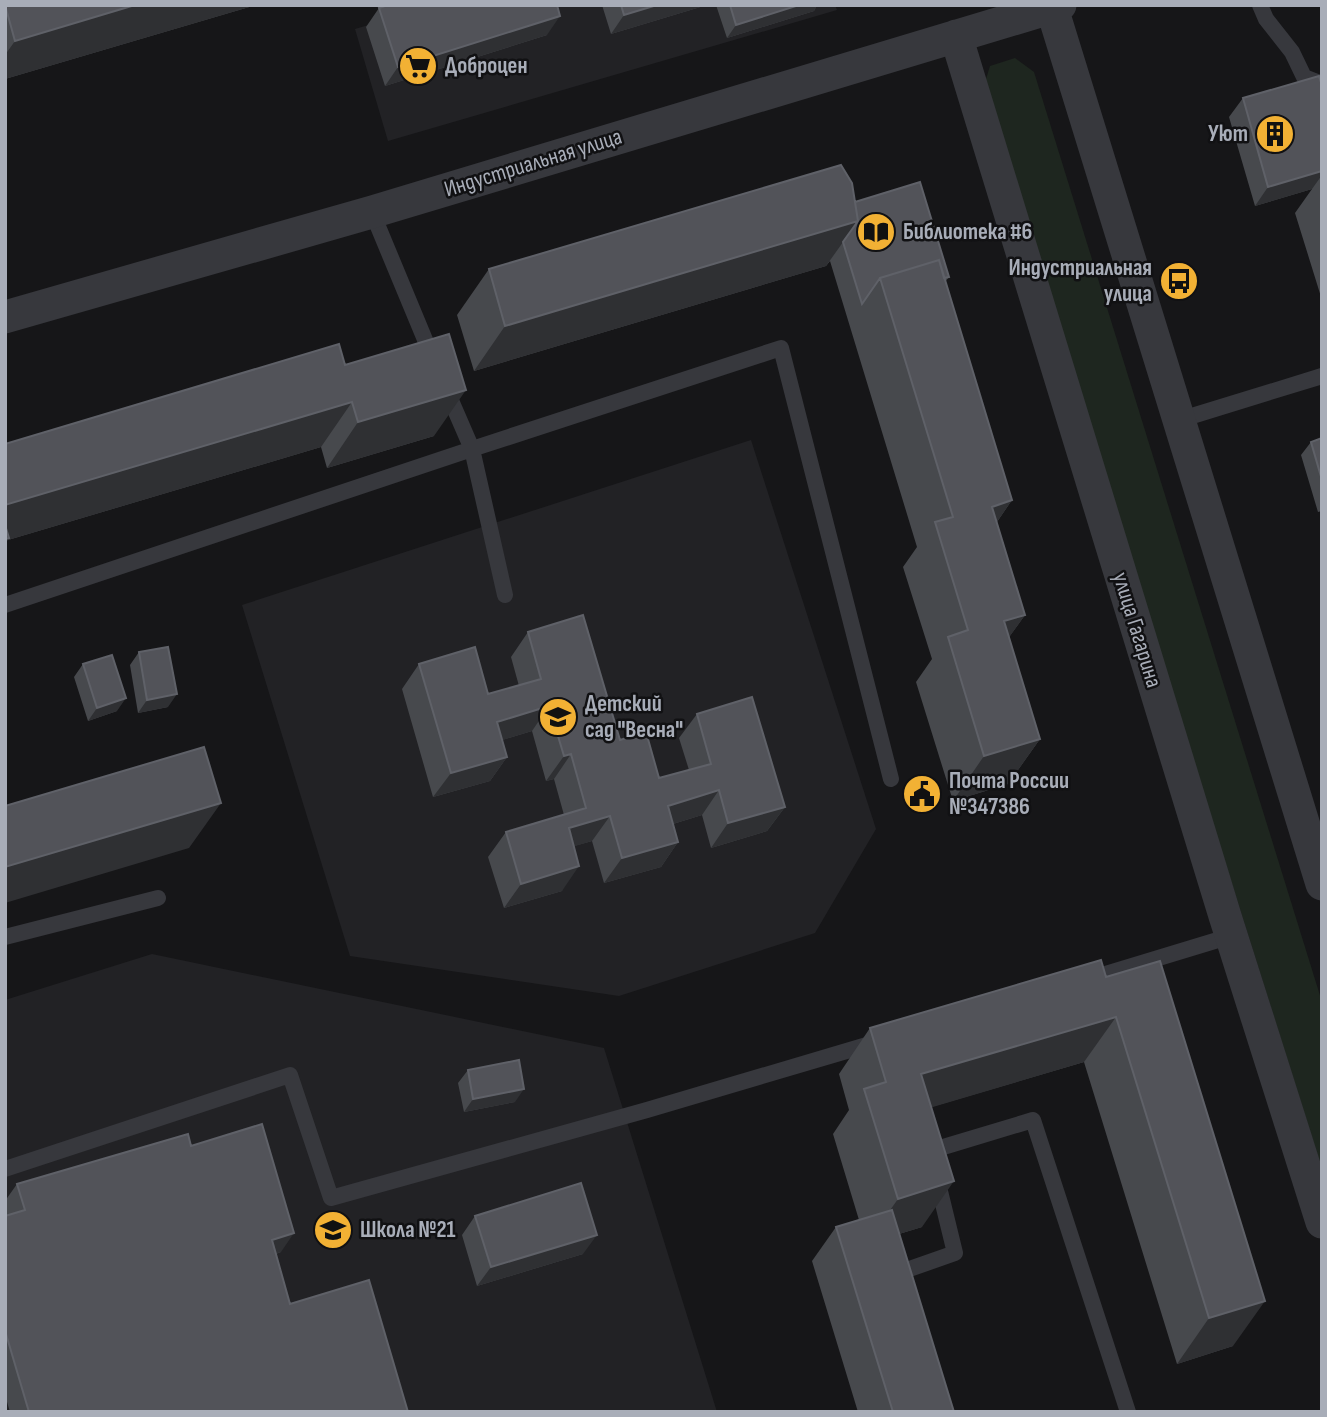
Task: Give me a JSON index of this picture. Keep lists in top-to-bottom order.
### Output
{
  "streets": {
    "street": ["Индустриальная улица", "улица Гагарина"]
  },
  "crossings": [
    ["Индустриальная улица", "улица Гагарина"]
  ],
  "places": {
    "supermarket": ["Доброцен"],
    "building": ["Уют"],
    "library": ["Библиотека #6"],
    "bus stop": ["Индустриальная улица"],
    "school or university": ["Детский сад \"Весна\"", "Школа №21"],
    "public building": ["Почта России №347386"]
  }
}
